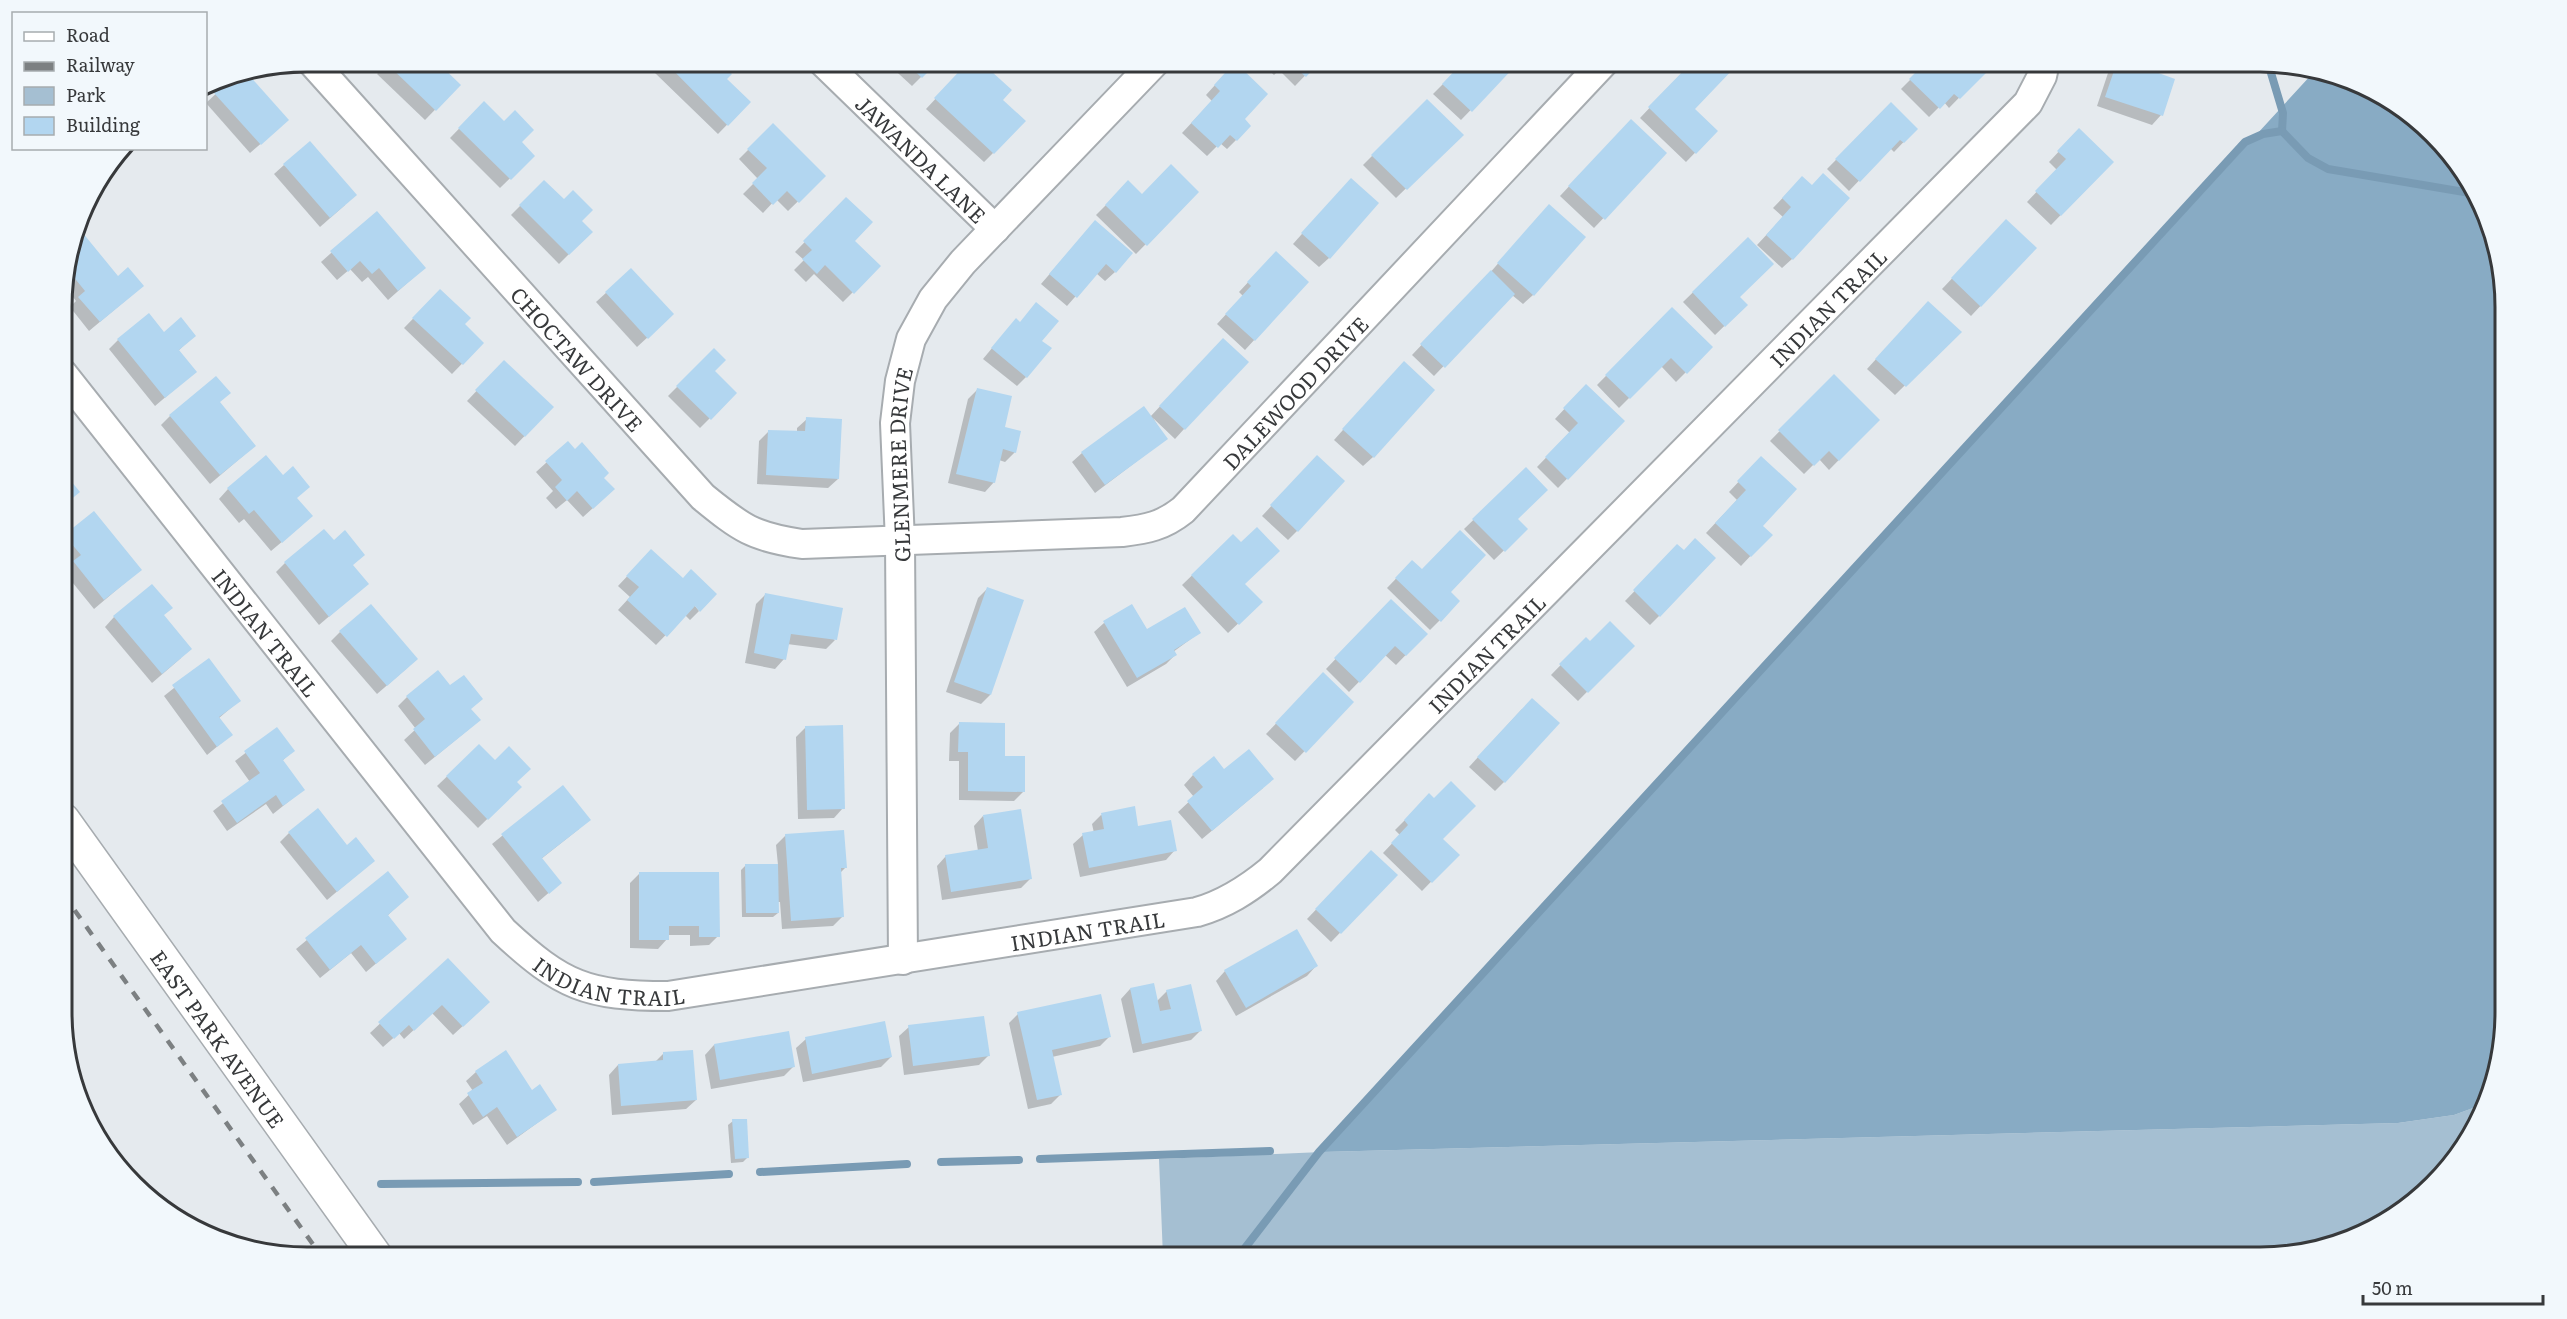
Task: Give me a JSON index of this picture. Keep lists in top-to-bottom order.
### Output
{
  "streets": {
    "street": [
      "JAWANDA LANE",
      "INDIAN TRAIL",
      "CHOCTAW DRIVE",
      "DALEWOOD DRIVE",
      "GLENMERE DRIVE",
      "EAST PARK AVENUE"
    ]
  },
  "crossings": [
    ["JAWANDA LANE", "GLENMERE DRIVE"],
    ["INDIAN TRAIL", "GLENMERE DRIVE"],
    ["CHOCTAW DRIVE", "DALEWOOD DRIVE"],
    ["CHOCTAW DRIVE", "GLENMERE DRIVE"],
    ["DALEWOOD DRIVE", "GLENMERE DRIVE"]
  ],
  "legend": [
    "Road",
    "Railway",
    "Park",
    "Building"
  ],
  "scale_bar": "50 m"
}
